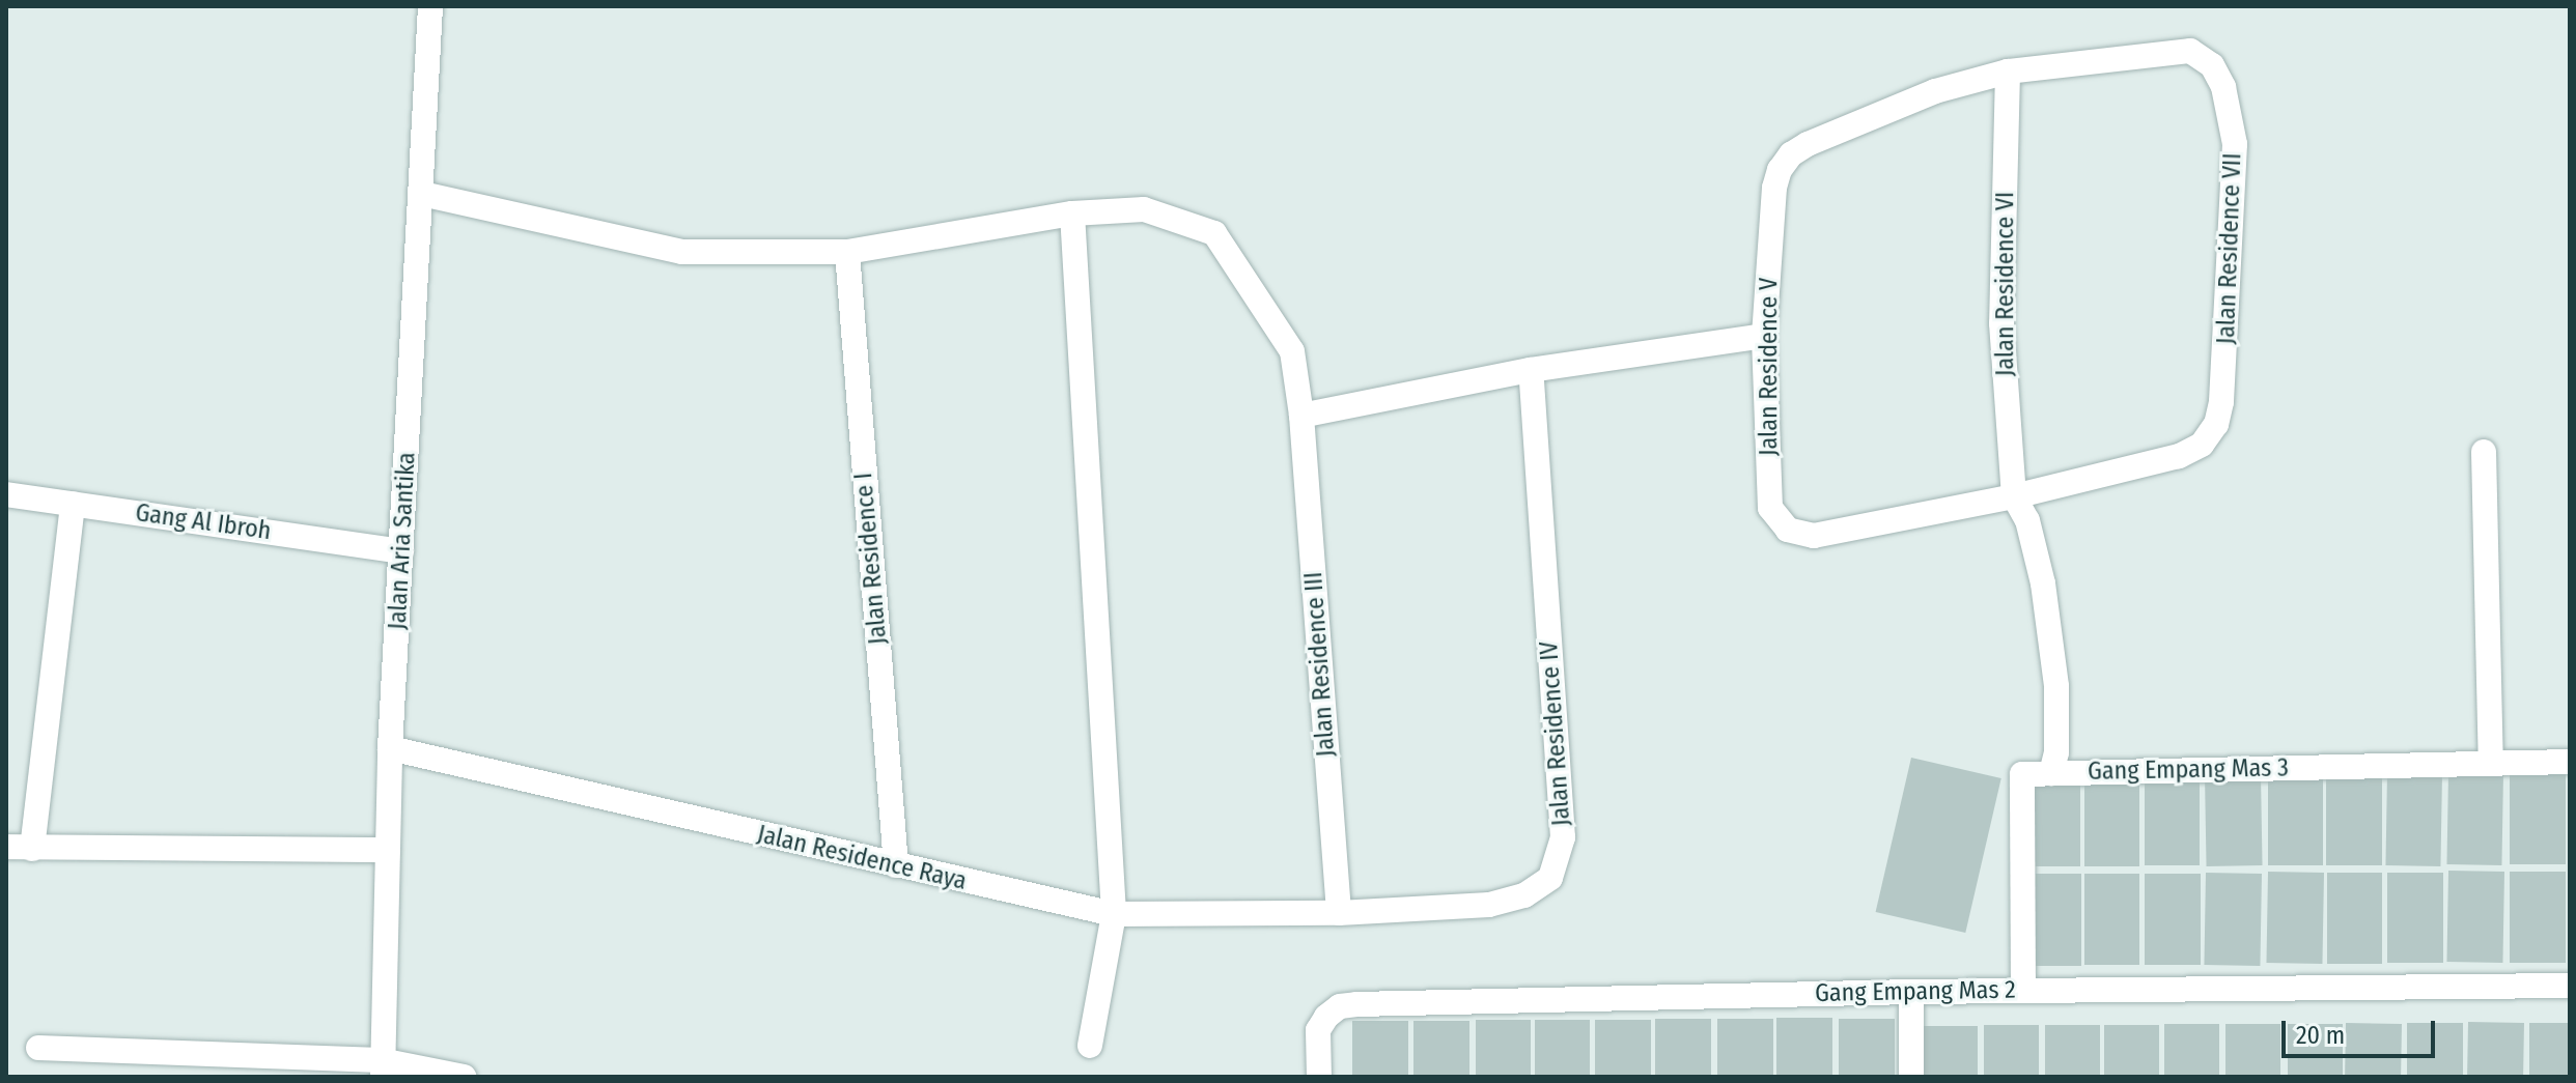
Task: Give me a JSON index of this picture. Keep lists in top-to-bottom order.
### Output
{
  "streets": {
    "street": [
      "Jalan Residence VII",
      "Jalan Residence VI",
      "Jalan Residence V",
      "Gang Al Ibroh",
      "Jalan Aria Santika",
      "Jalan Residence I",
      "Jalan Residence III",
      "Jalan Residence IV",
      "Gang Empang Mas 3",
      "Jalan Residence Raya",
      "Gang Empang Mas 2"
    ]
  },
  "crossings": [
    ["Jalan Residence VII", "Jalan Residence VI"],
    ["Jalan Residence VII", "Jalan Residence V"],
    ["Jalan Residence VI", "Jalan Residence V"],
    ["Gang Al Ibroh", "Jalan Aria Santika"],
    ["Jalan Aria Santika", "Jalan Residence III"],
    ["Jalan Aria Santika", "Jalan Residence Raya"],
    ["Jalan Residence I", "Jalan Residence III"],
    ["Jalan Residence I", "Jalan Residence Raya"],
    ["Jalan Residence III", "Jalan Residence IV"],
    ["Jalan Residence III", "Jalan Residence Raya"],
    ["Jalan Residence IV", "Jalan Residence Raya"],
    ["Gang Empang Mas 3", "Gang Empang Mas 2"]
  ],
  "scale_bar": "20 m"
}
